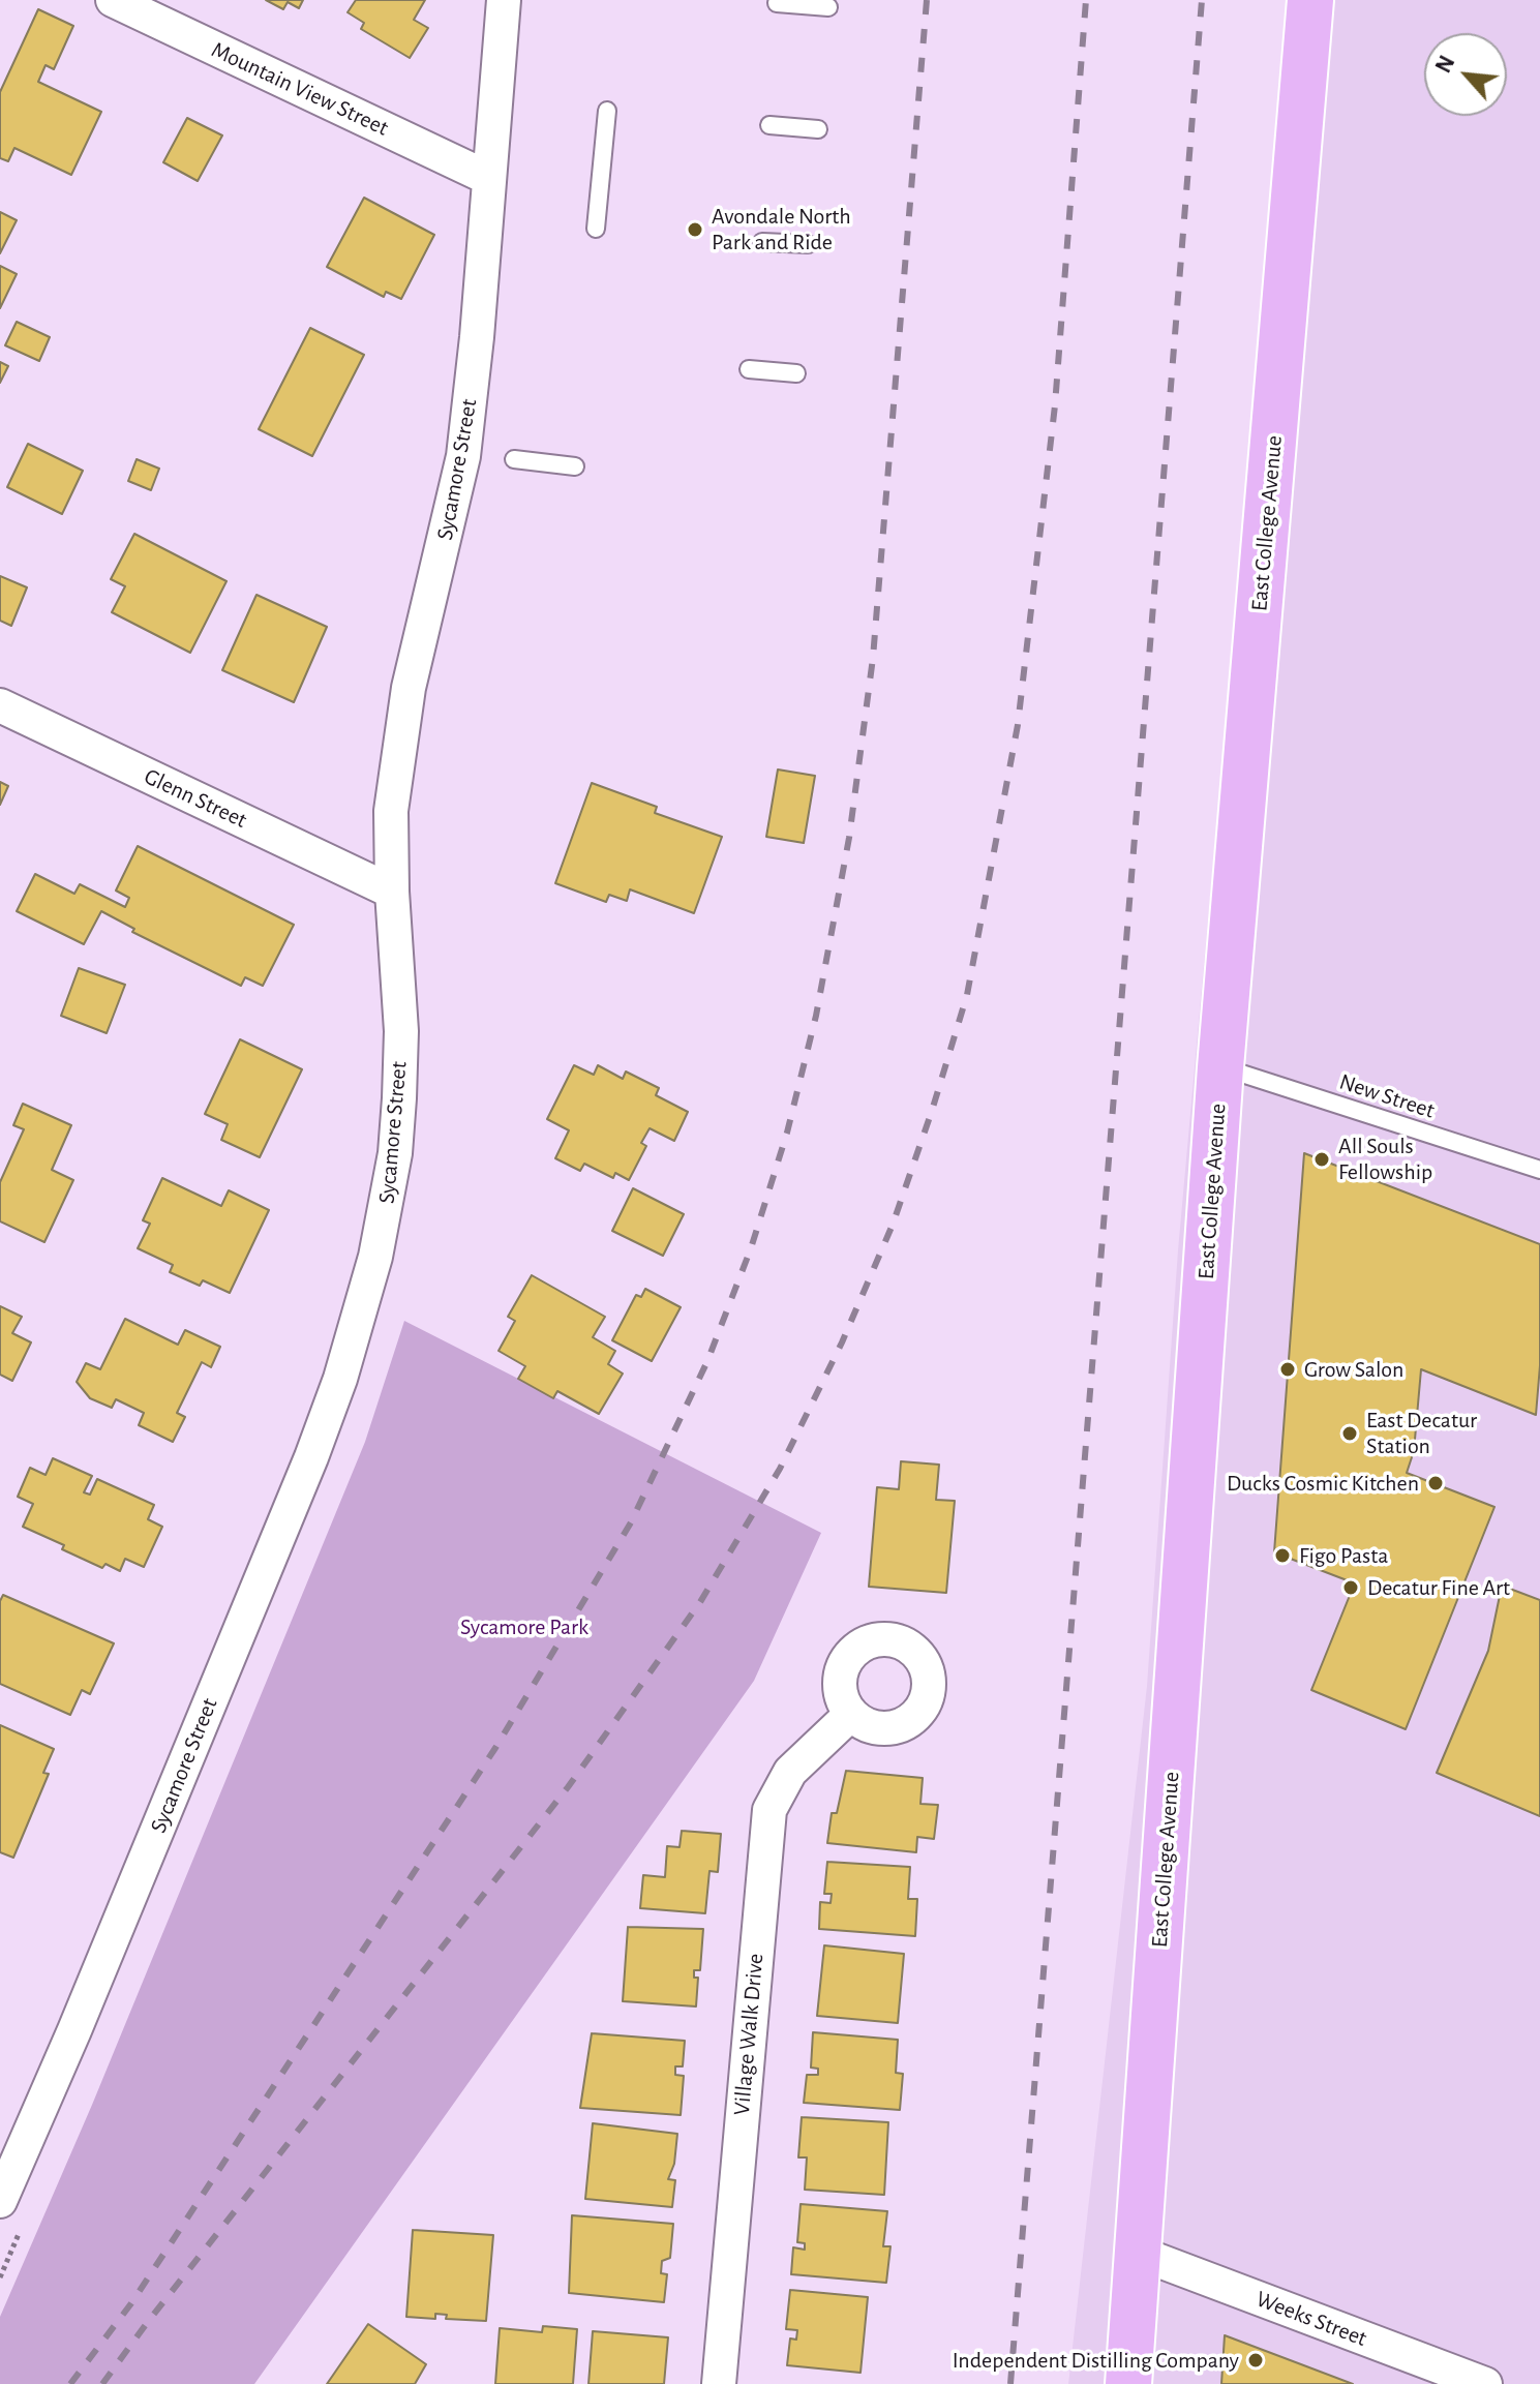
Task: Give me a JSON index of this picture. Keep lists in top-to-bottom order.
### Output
{
  "streets": {
    "main road": ["East College Avenue"],
    "street": [
      "Mountain View Street",
      "Sycamore Street",
      "Glenn Street",
      "Village Walk Drive",
      "Weeks Street"
    ],
    "lane": ["New Street"]
  },
  "crossings": [
    ["Mountain View Street", "Sycamore Street"],
    ["Sycamore Street", "Glenn Street"],
    ["East College Avenue", "New Street"],
    ["East College Avenue", "Weeks Street"]
  ],
  "parks": ["Sycamore Park"],
  "places": [
    "Avondale North Park and Ride",
    "All Souls Fellowship",
    "Grow Salon",
    "East Decatur Station",
    "Ducks Cosmic Kitchen",
    "Figo Pasta",
    "Decatur Fine Art",
    "Independent Distilling Company"
  ],
  "north": "top left"
}
